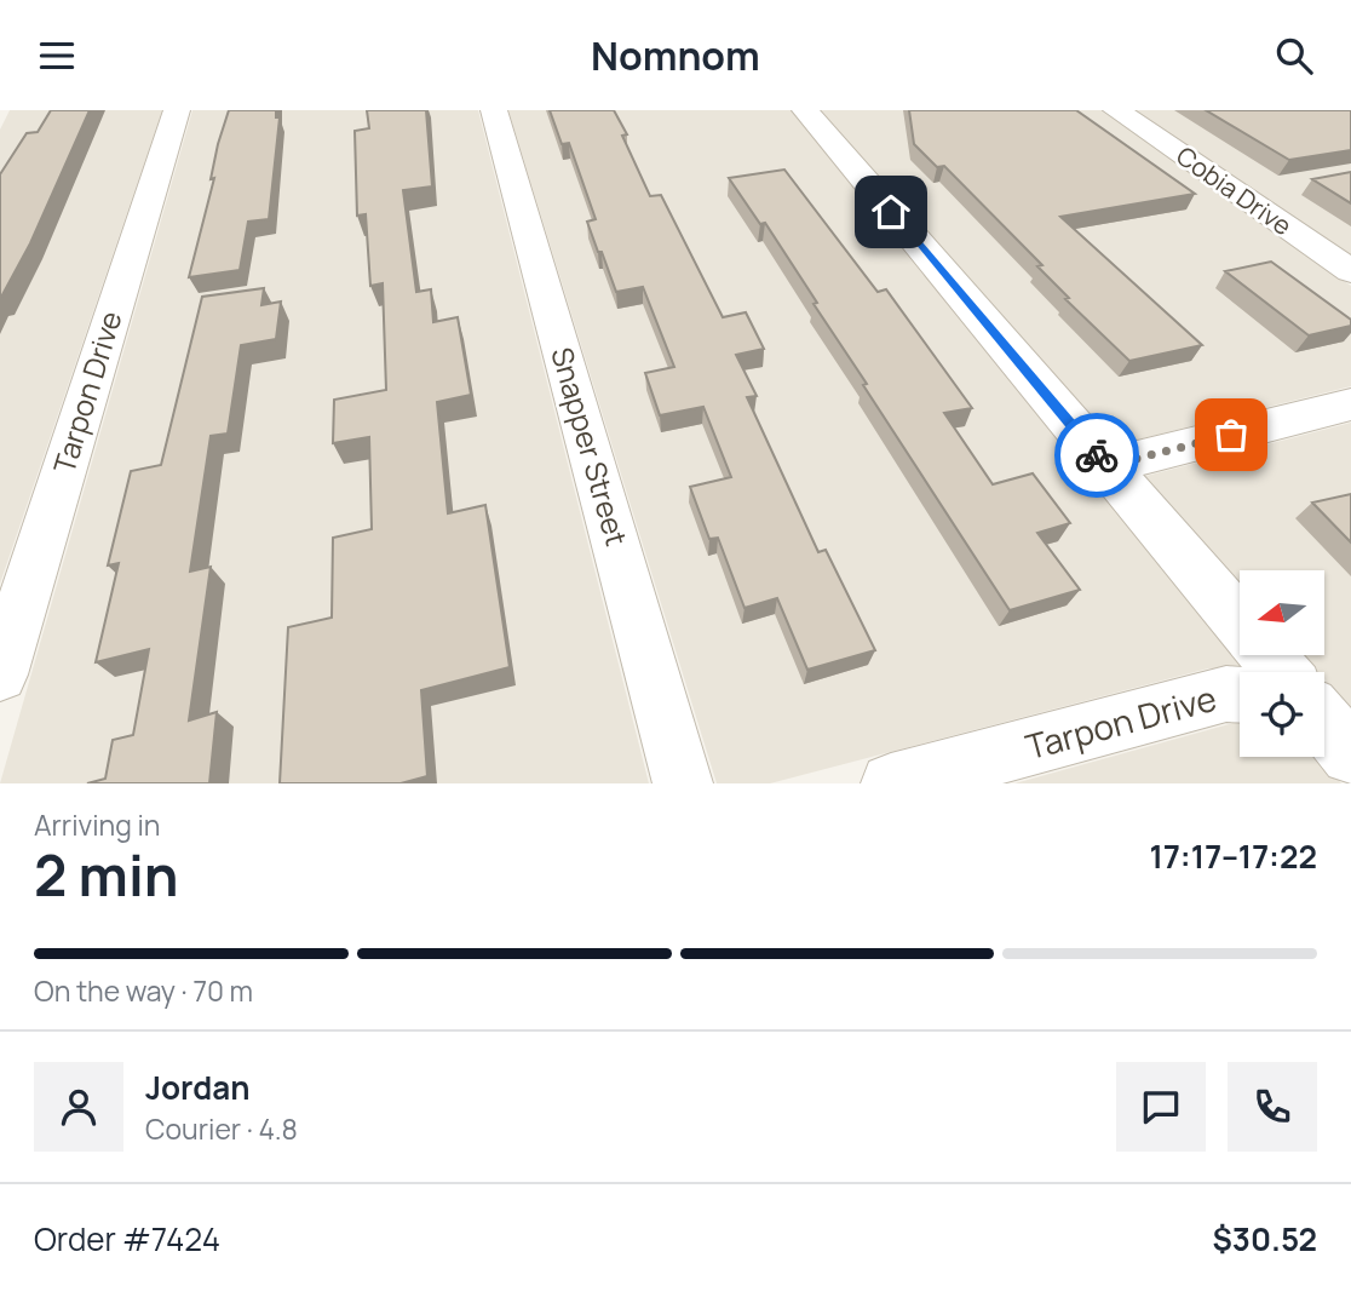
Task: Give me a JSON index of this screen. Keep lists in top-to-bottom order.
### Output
{
  "streets": {
    "street": ["Cobia Drive", "Tarpon Drive", "Snapper Street"]
  },
  "north": "left",
  "page": {
    "header": "Nomnom",
    "heading": ["2 min", "Arriving in", "17:17–17:22"],
    "panel": [
      "Jordan",
      "Courier · 4.8",
      "Order #7424",
      "$30.52"
    ],
    "bar": "On the way · 70 m"
  }
}
